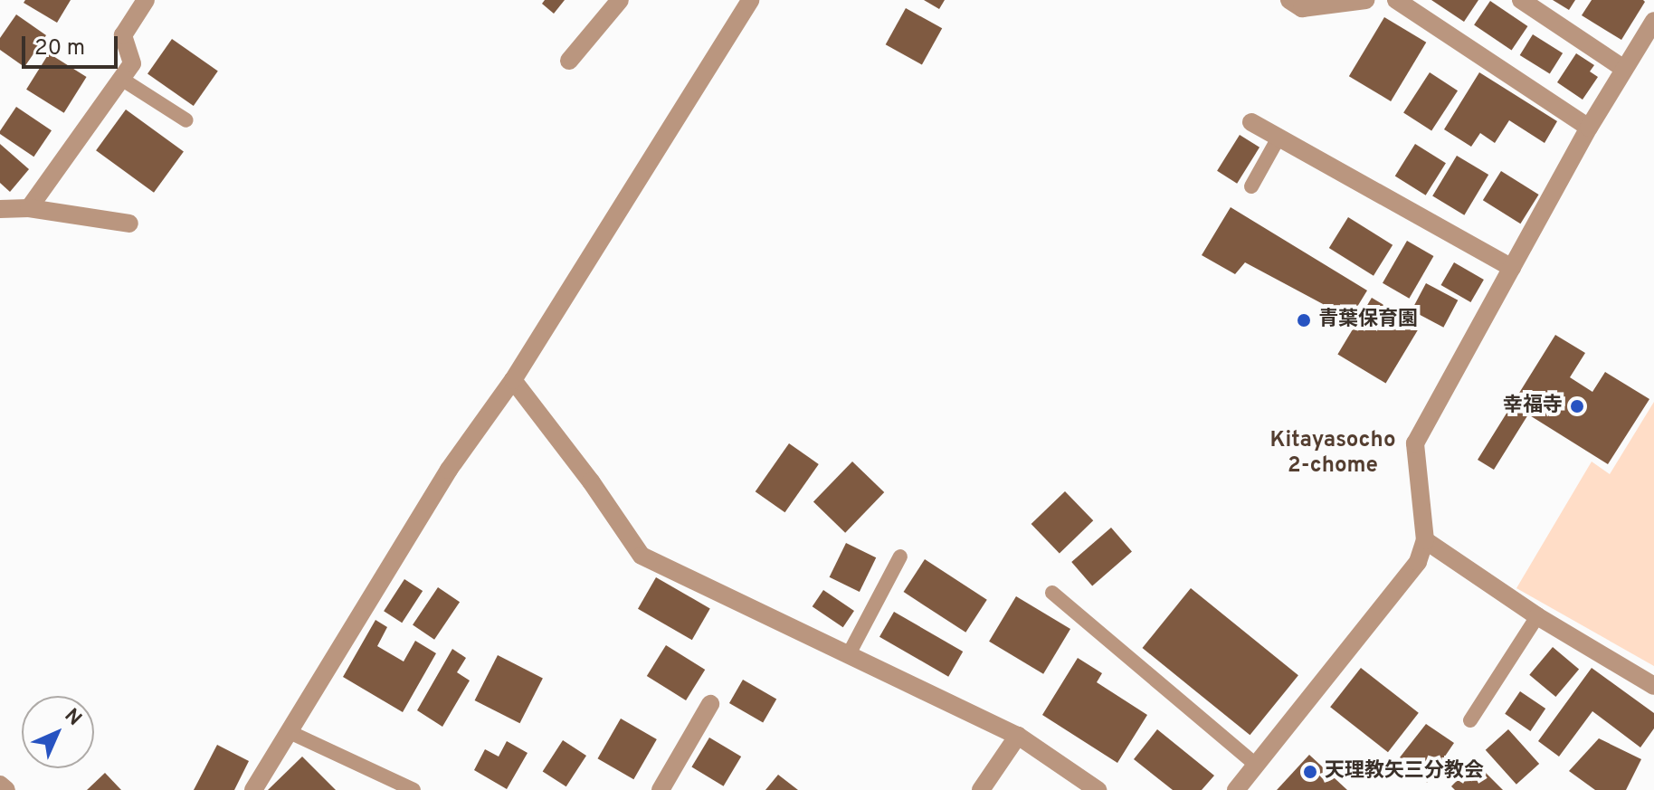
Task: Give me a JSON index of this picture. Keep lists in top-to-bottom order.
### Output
{
  "districts": ["Kitayasocho 2-chome"],
  "places": ["青葉保育園", "幸福寺", "天理教矢三分教会"],
  "scale_bar": "20 m",
  "north": "top right"
}
